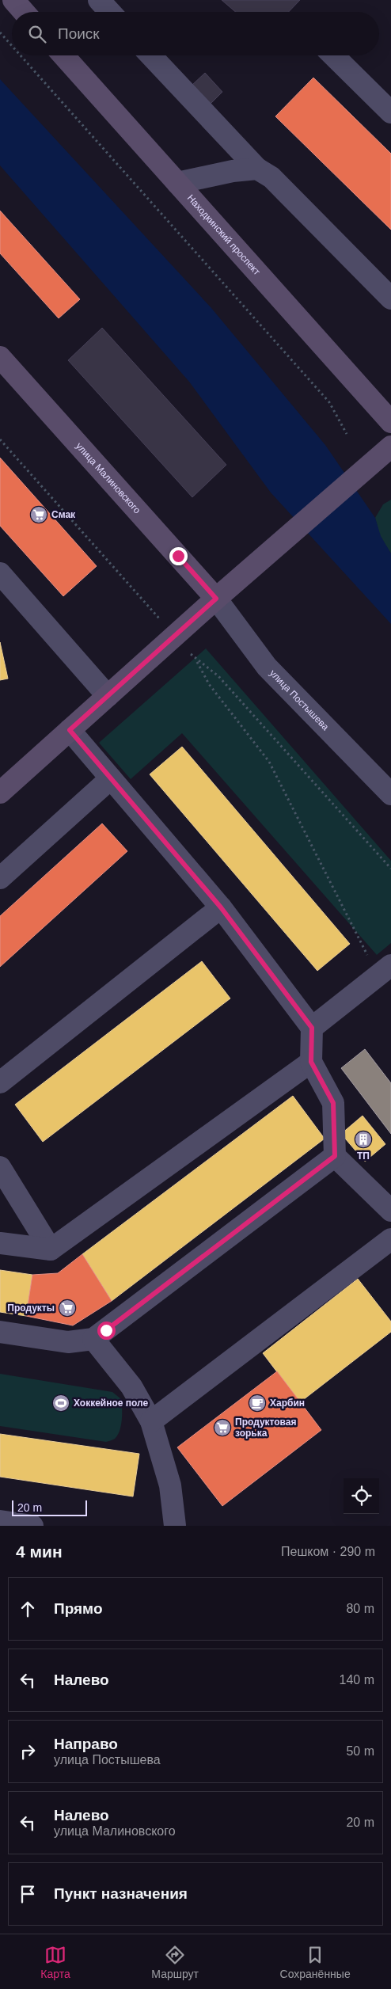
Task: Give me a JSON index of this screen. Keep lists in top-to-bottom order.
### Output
{
  "streets": {
    "main road": ["Находкинский проспект", "улица Малиновского"],
    "street": ["улица Постышева"]
  },
  "crossings": [
    ["улица Малиновского", "улица Постышева"]
  ],
  "places": {
    "supermarket": ["Смак", "Продукты", "Продуктовая зорька"],
    "building": ["ТП"],
    "sports": ["Хоккейное поле"],
    "cafe": ["Харбин"]
  },
  "scale_bar": "20 m",
  "page": {
    "search": "Поиск",
    "scale": "20 m",
    "heading": ["4 мин", "Пешком · 290 m"],
    "list": [
      ["Прямо", "80 m"],
      ["Налево", "140 m"],
      ["Направо", "улица Постышева", "50 m"],
      ["Налево", "улица Малиновского", "20 m"],
      "Пункт назначения"
    ],
    "nav": ["Карта", "Маршрут", "Сохранённые"]
  }
}
